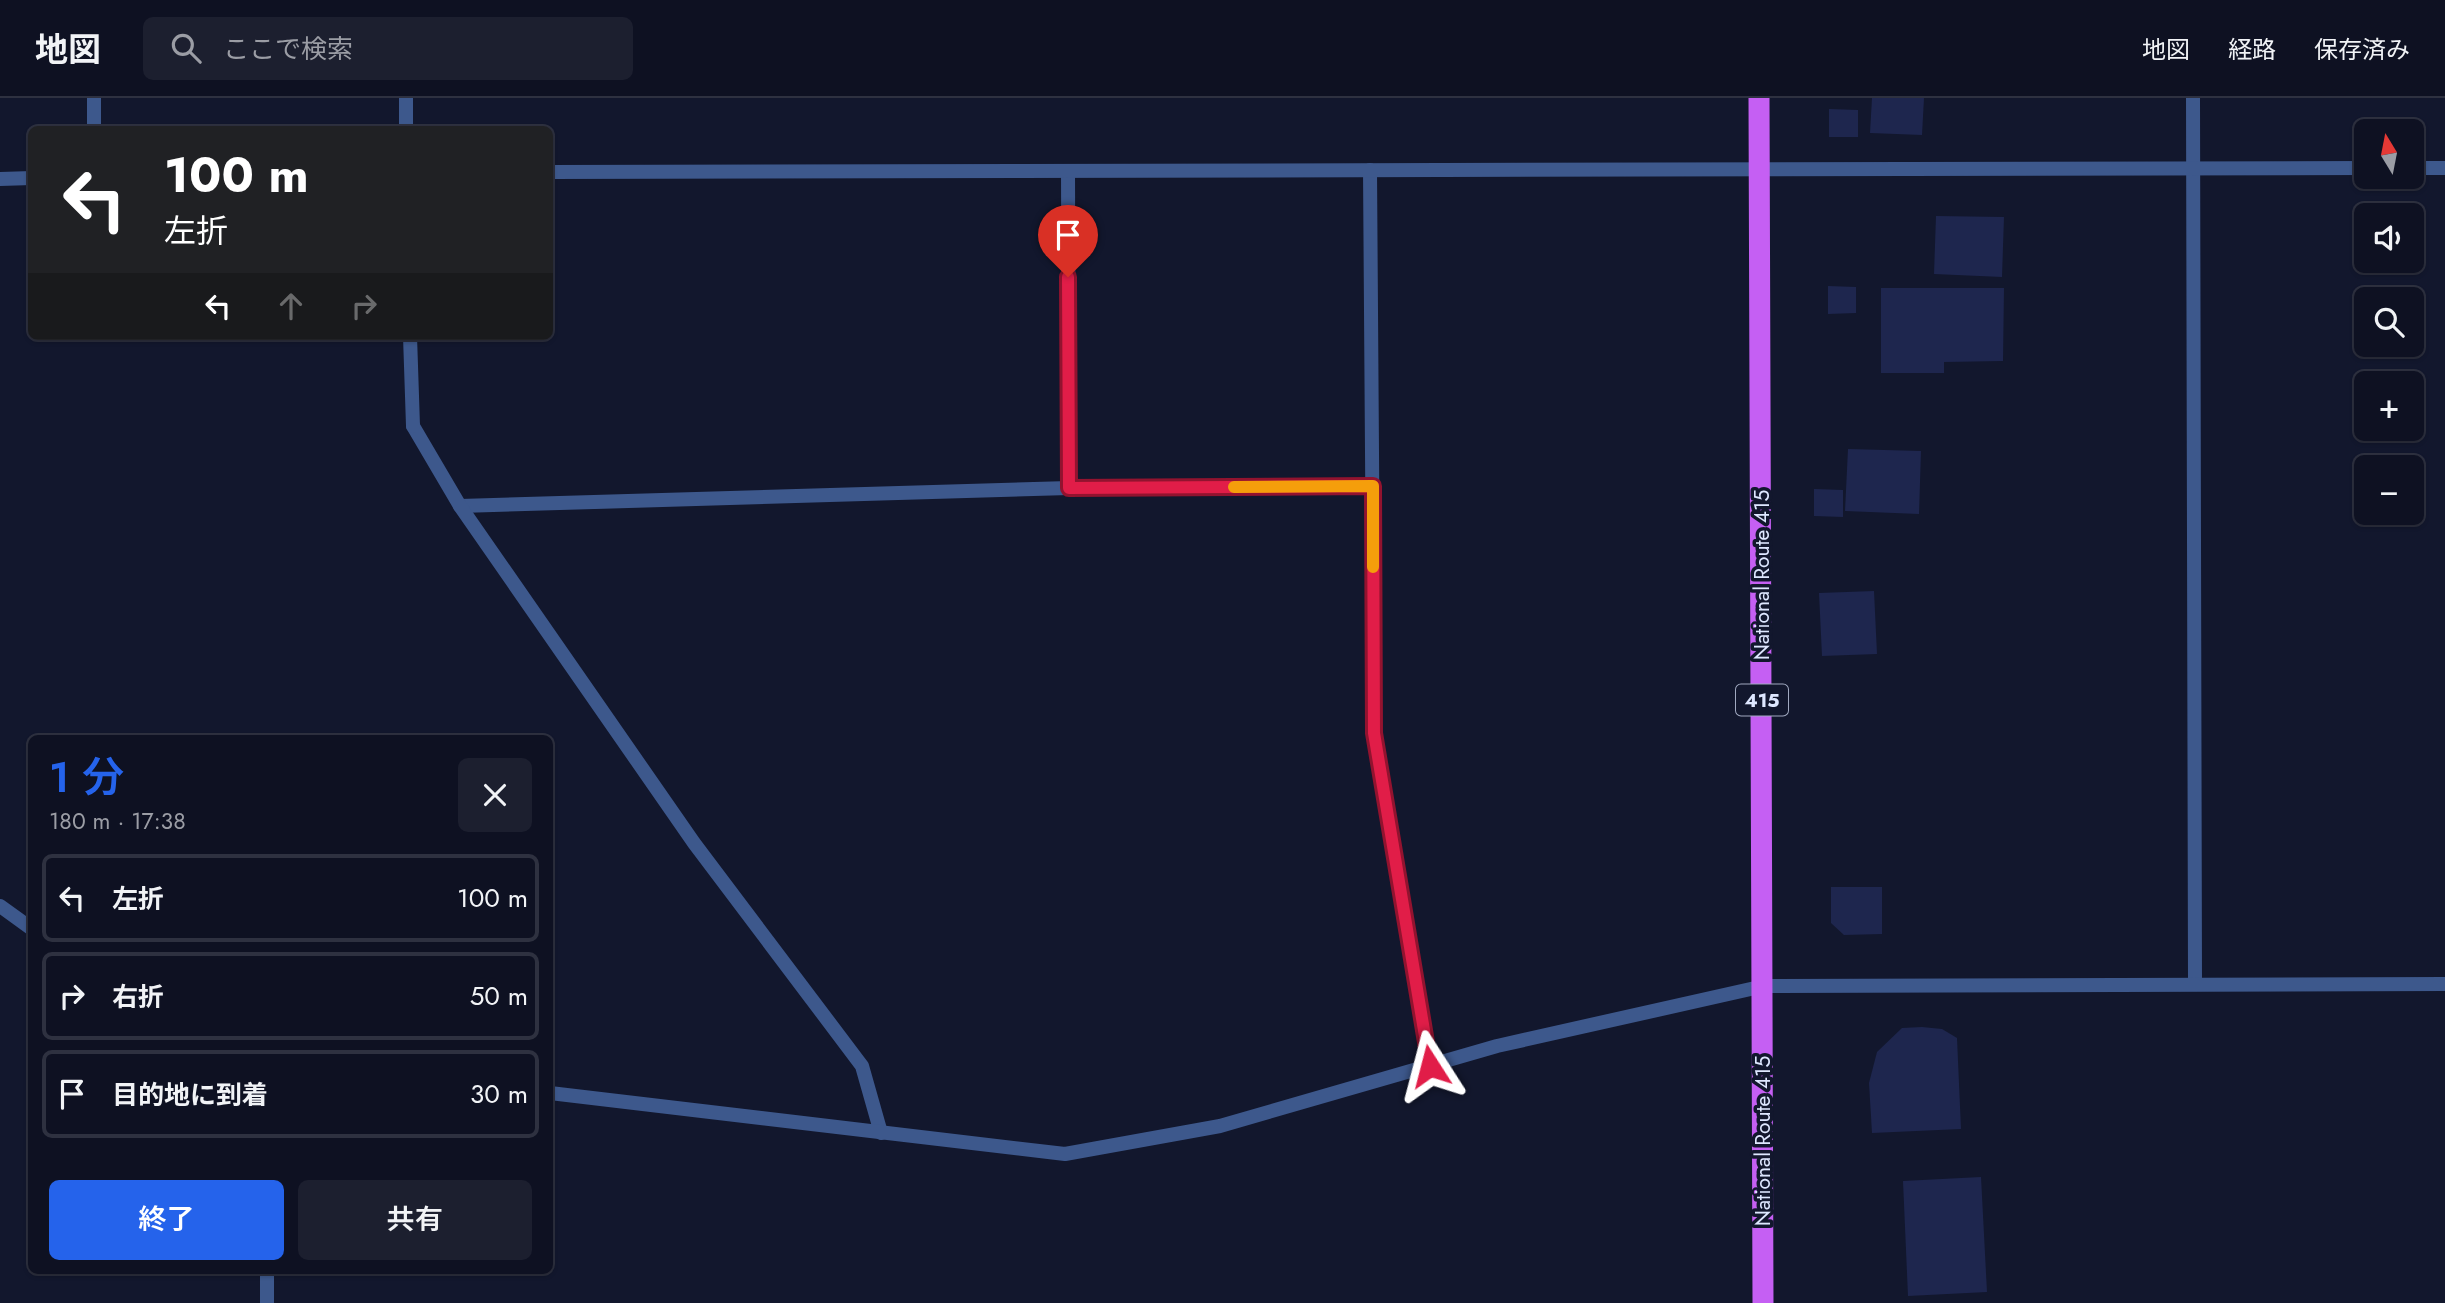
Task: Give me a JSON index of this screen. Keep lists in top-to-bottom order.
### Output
{
  "streets": {
    "highway": ["National Route 415", "415"]
  },
  "north": "top",
  "page": {
    "header": "地図",
    "search": "ここで検索",
    "nav": ["地図", "経路", "保存済み"],
    "map_buttons": ["+", "−"],
    "turn": ["100 m", "左折"],
    "heading": ["1 分", "180 m · 17:38"],
    "list": [
      {
        "name": "左折",
        "value": "100 m"
      },
      {
        "name": "右折",
        "value": "50 m"
      },
      {
        "name": "目的地に到着",
        "value": "30 m"
      }
    ],
    "buttons": ["終了", "共有"]
  }
}
